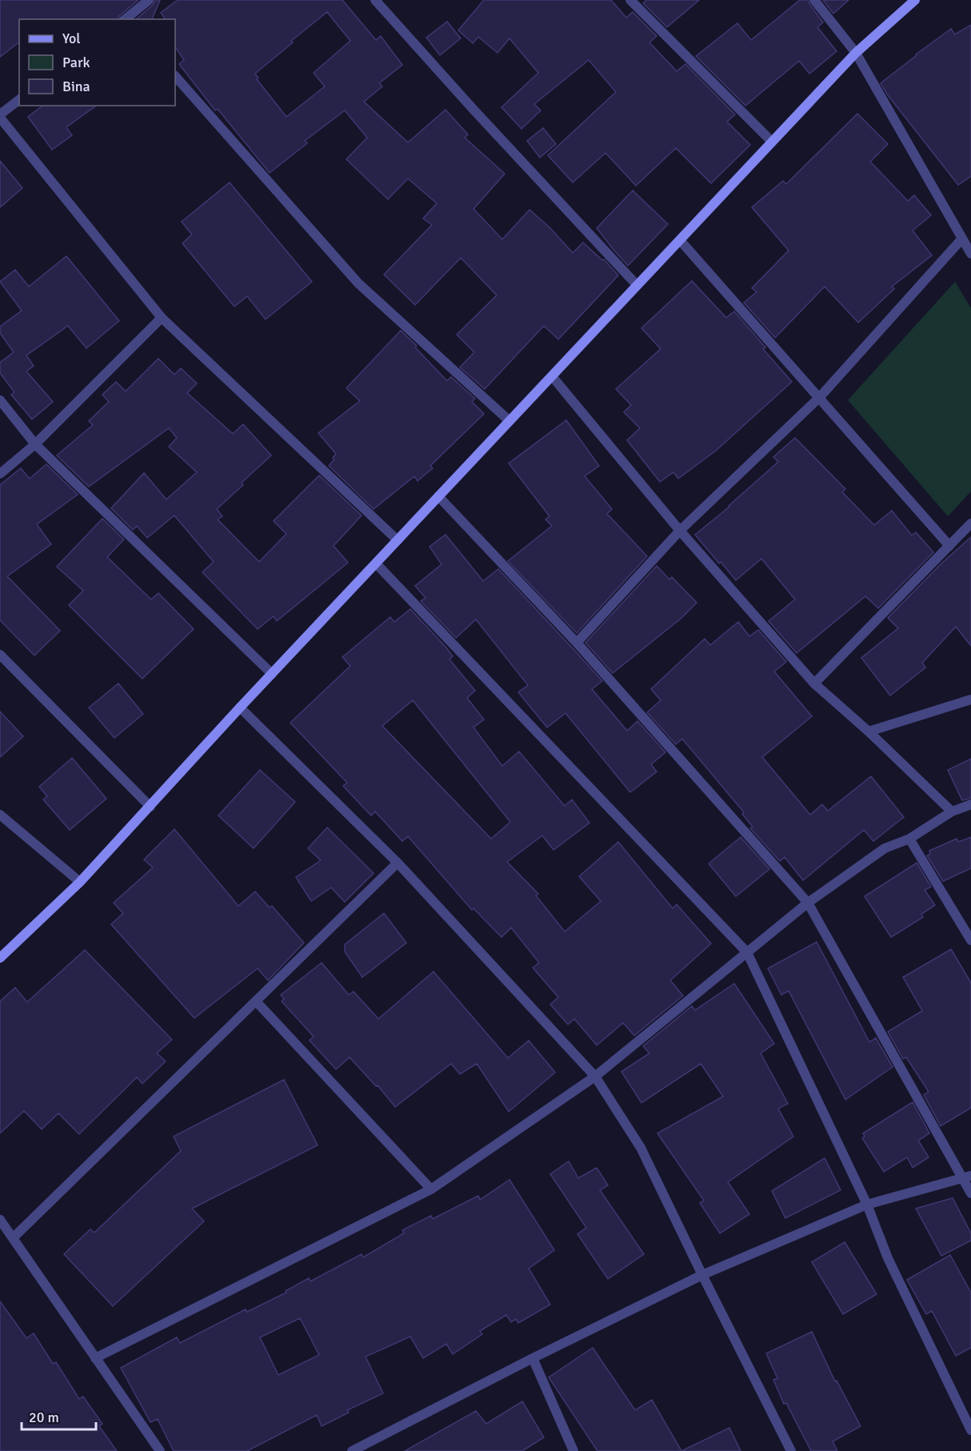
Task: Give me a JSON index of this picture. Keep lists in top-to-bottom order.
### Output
{
  "legend": ["Yol", "Park", "Bina"],
  "scale_bar": "20 m"
}
